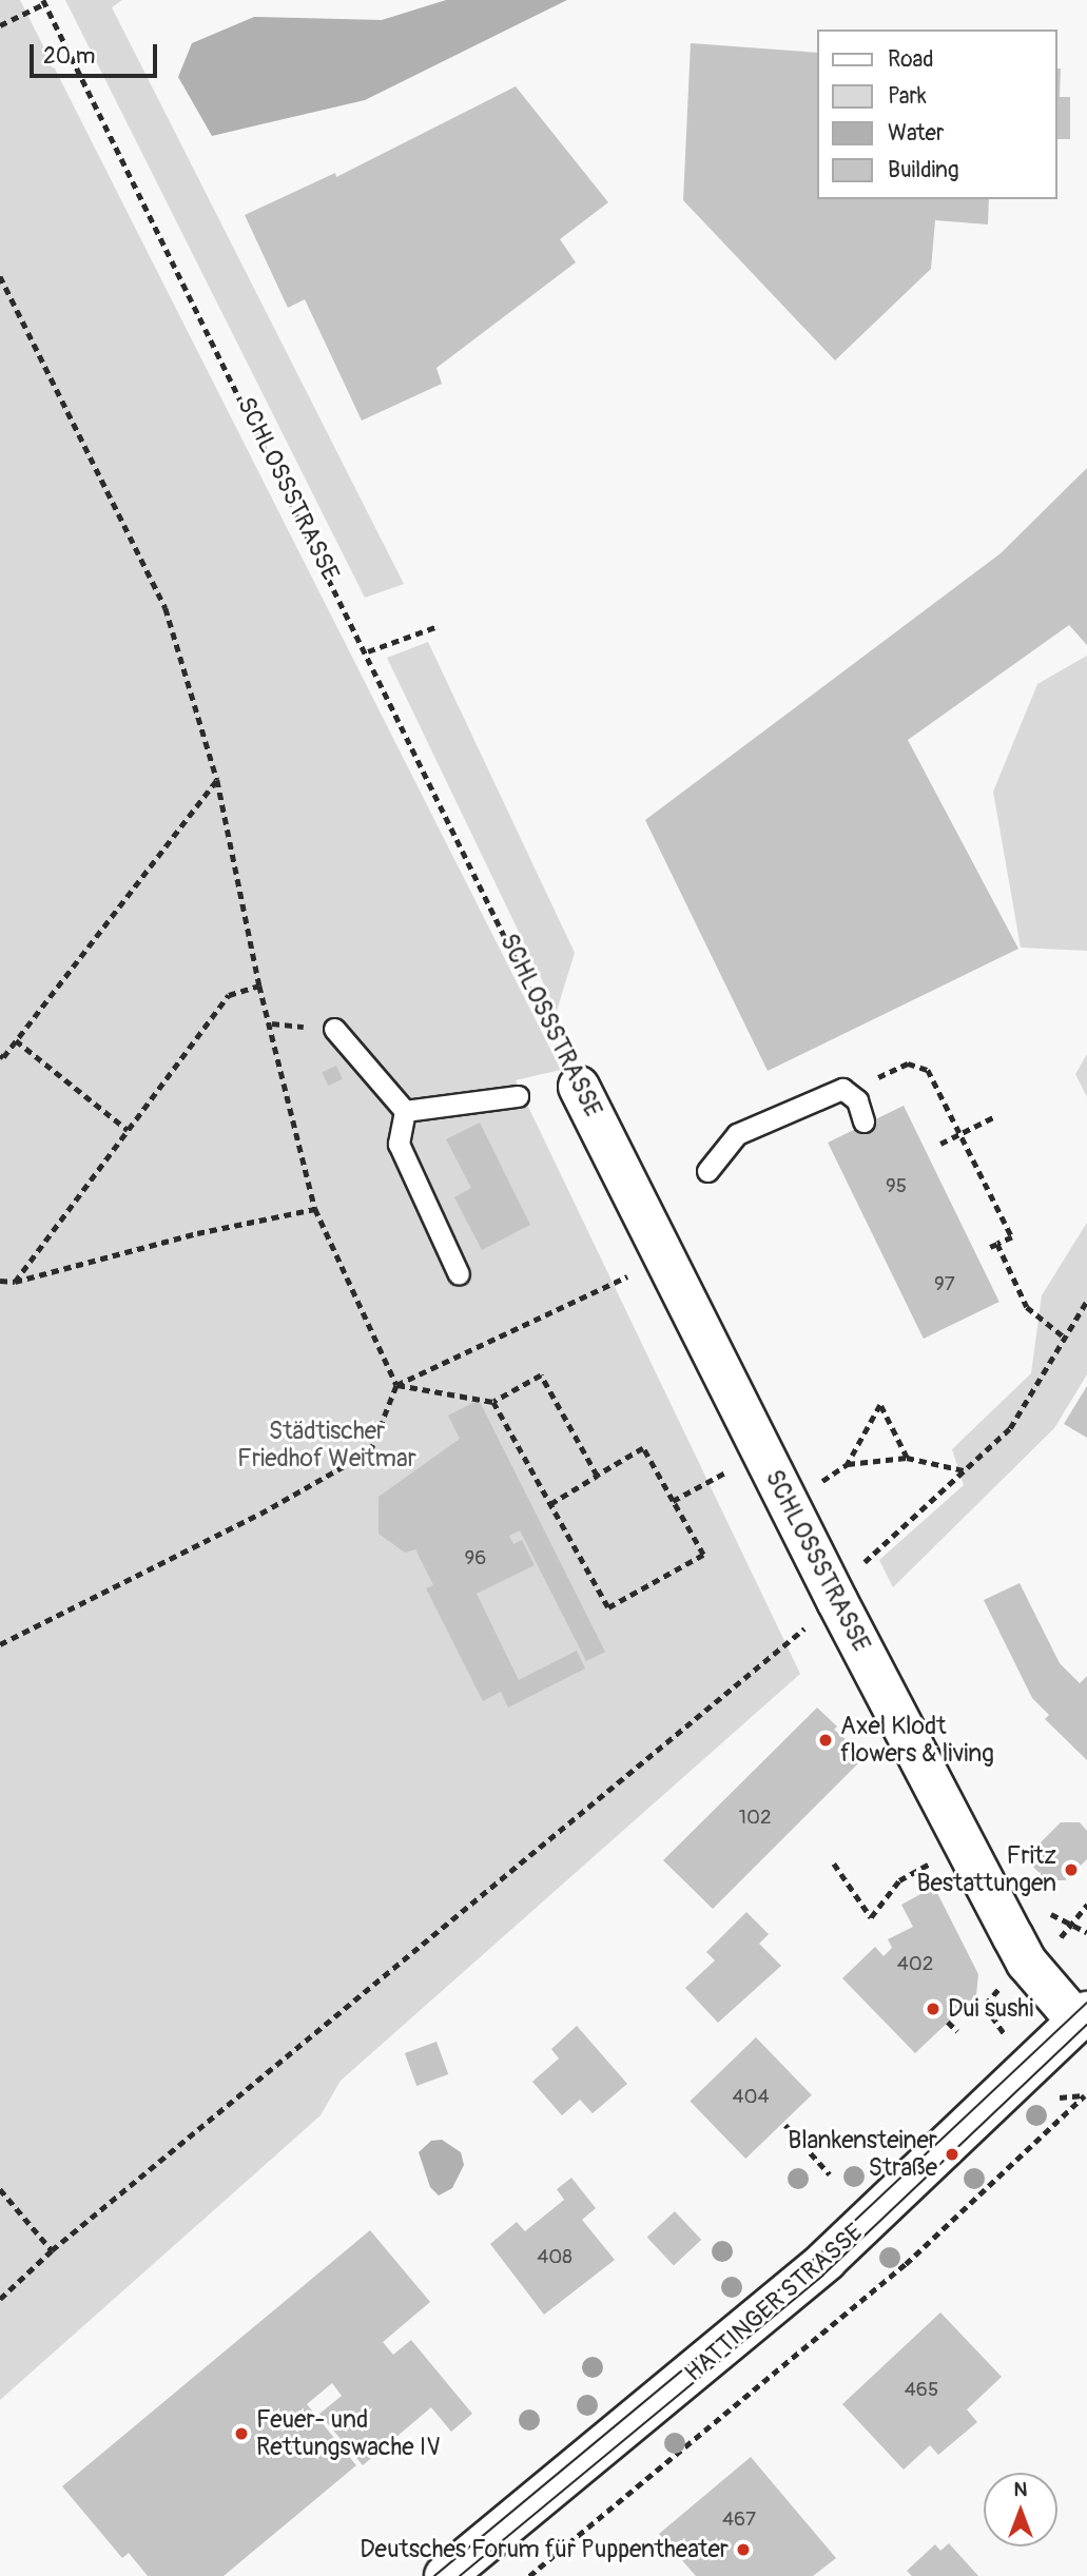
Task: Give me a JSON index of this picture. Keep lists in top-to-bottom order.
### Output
{
  "streets": {
    "street": ["SCHLOSSSTRASSE", "HATTINGER STRASSE"]
  },
  "crossings": [
    ["SCHLOSSSTRASSE", "HATTINGER STRASSE"]
  ],
  "parks": ["Städtischer Friedhof Weitmar"],
  "places": [
    "Axel Klodt flowers & living",
    "Fritz Bestattungen",
    "Dui sushi",
    "Blankensteiner Straße",
    "Feuer- und Rettungswache IV",
    "Deutsches Forum für Puppentheater"
  ],
  "house_numbers": [
    "95",
    "97",
    "96",
    "102",
    "402",
    "404",
    "408",
    "465",
    "467"
  ],
  "legend": [
    "Road",
    "Park",
    "Water",
    "Building"
  ],
  "scale_bar": "20 m",
  "north": "top"
}
